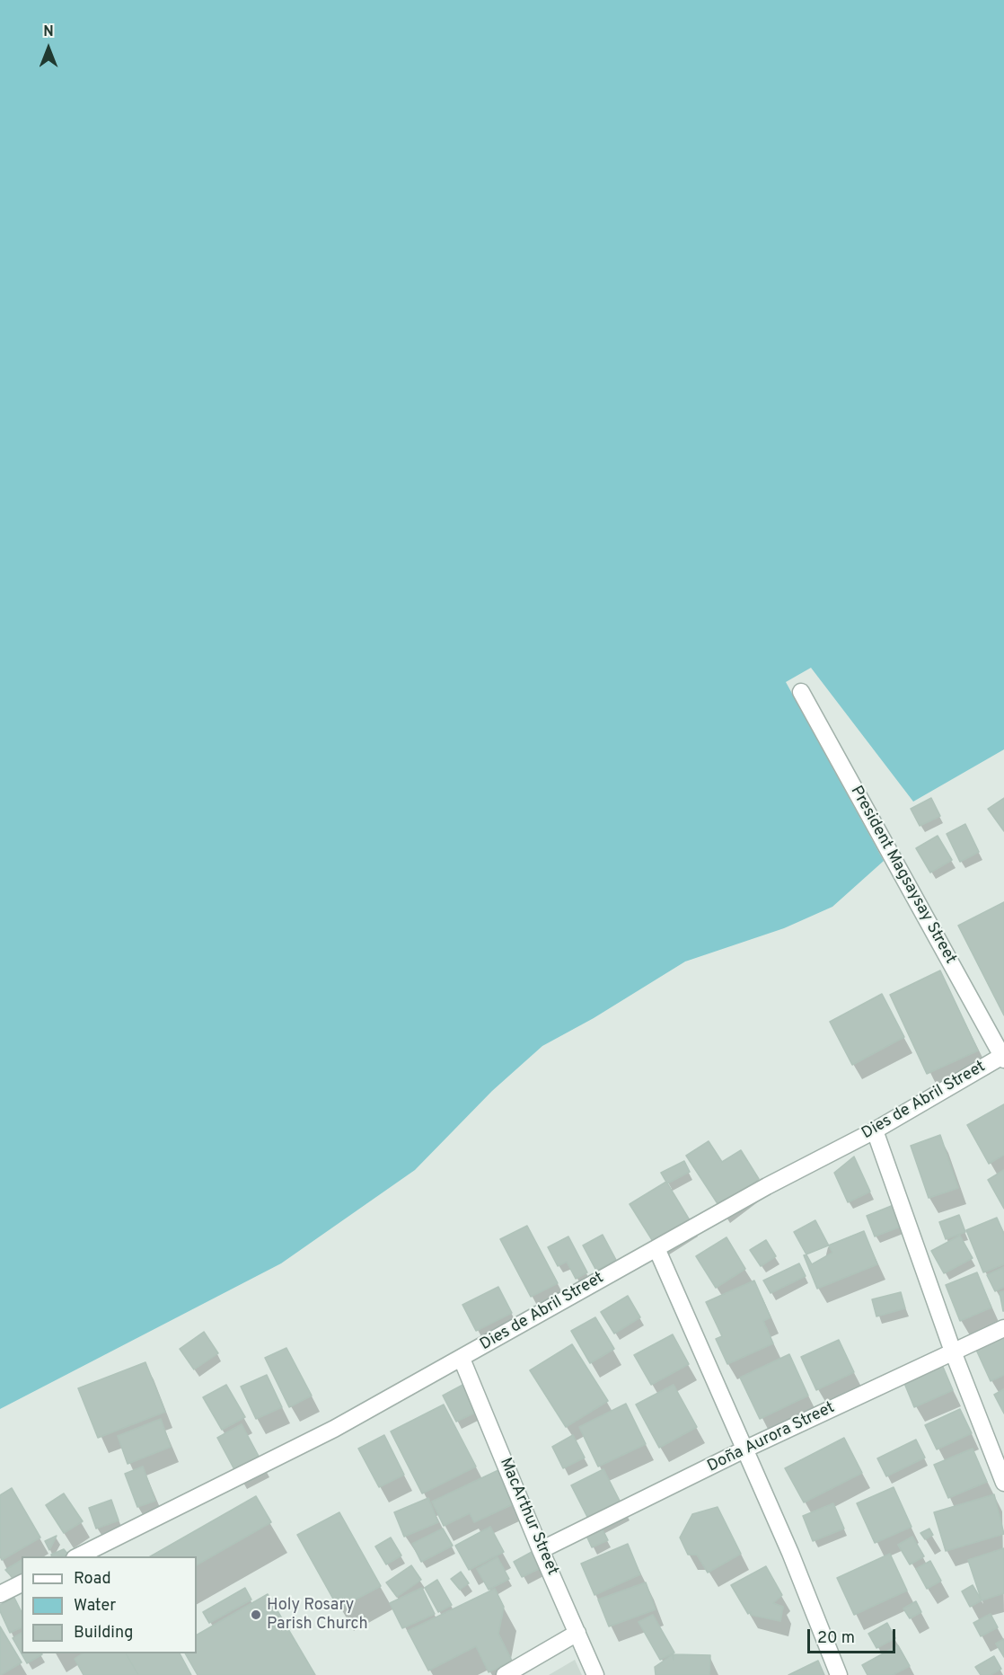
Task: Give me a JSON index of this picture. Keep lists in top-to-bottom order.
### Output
{
  "streets": {
    "street": [
      "President Magsaysay Street",
      "Dies de Abril Street",
      "Doña Aurora Street",
      "MacArthur Street"
    ]
  },
  "crossings": [
    ["President Magsaysay Street", "Dies de Abril Street"],
    ["Dies de Abril Street", "MacArthur Street"],
    ["Doña Aurora Street", "MacArthur Street"]
  ],
  "places": ["Holy Rosary Parish Church"],
  "legend": ["Road", "Water", "Building"],
  "scale_bar": "20 m",
  "north": "top"
}
